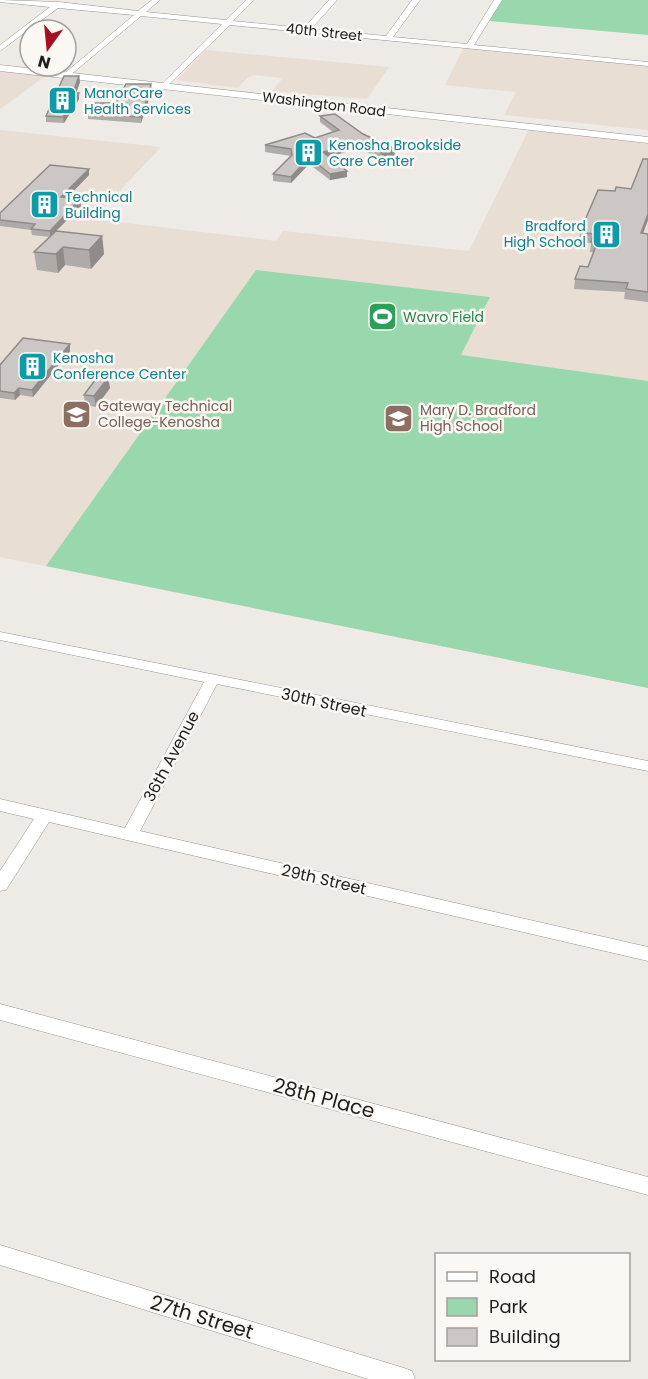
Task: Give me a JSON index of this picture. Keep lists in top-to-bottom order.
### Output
{
  "streets": {
    "main road": ["Washington Road"],
    "street": [
      "40th Street",
      "30th Street",
      "36th Avenue",
      "29th Street",
      "28th Place",
      "27th Street"
    ]
  },
  "crossings": [
    ["30th Street", "36th Avenue"],
    ["36th Avenue", "29th Street"]
  ],
  "places": {
    "building": [
      "ManorCare Health Services",
      "Kenosha Brookside Care Center",
      "Technical Building",
      "Bradford High School",
      "Kenosha Conference Center"
    ],
    "sports": ["Wavro Field"],
    "school or university": ["Gateway Technical College-Kenosha", "Mary D. Bradford High School"]
  },
  "legend": ["Road", "Park", "Building"],
  "north": "bottom"
}
